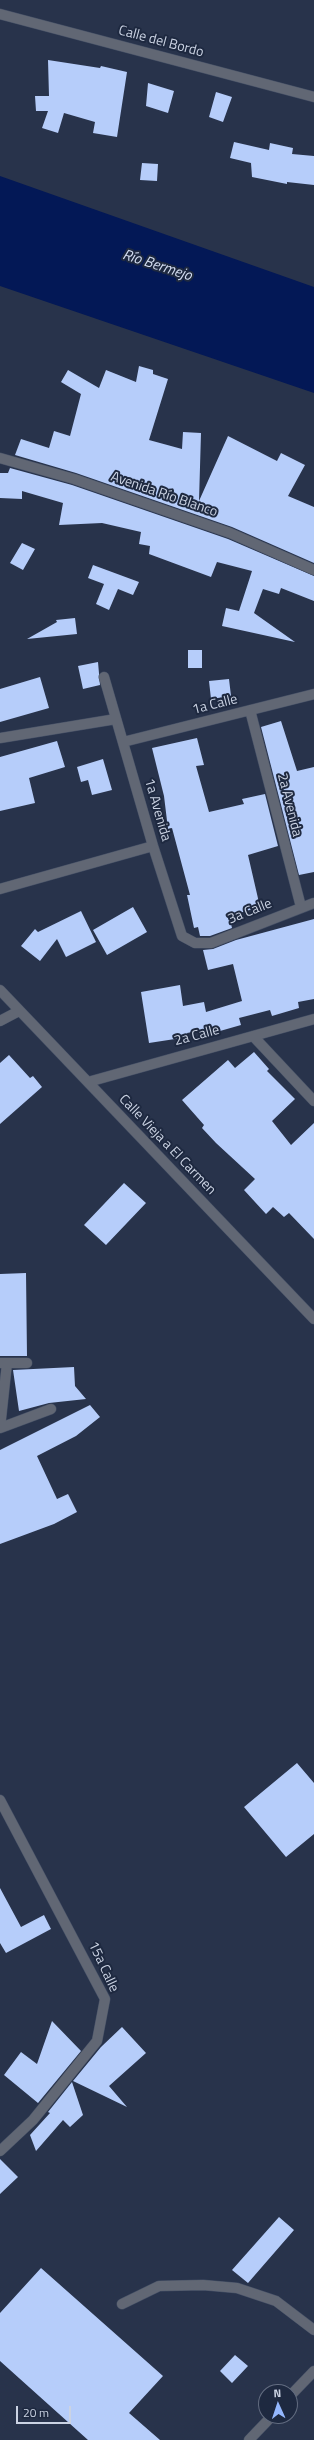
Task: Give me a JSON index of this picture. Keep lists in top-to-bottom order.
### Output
{
  "streets": {
    "street": [
      "Calle del Bordo",
      "Avenida Río Blanco",
      "1a Calle",
      "2a Avenida",
      "1a Avenida",
      "3a Calle",
      "2a Calle",
      "Calle Vieja a El Carmen",
      "15a Calle"
    ]
  },
  "crossings": [
    ["1a Calle", "2a Avenida"],
    ["1a Calle", "1a Avenida"],
    ["2a Avenida", "3a Calle"],
    ["1a Avenida", "3a Calle"],
    ["2a Calle", "Calle Vieja a El Carmen"]
  ],
  "water": ["Río Bermejo"],
  "scale_bar": "20 m",
  "north": "top"
}
